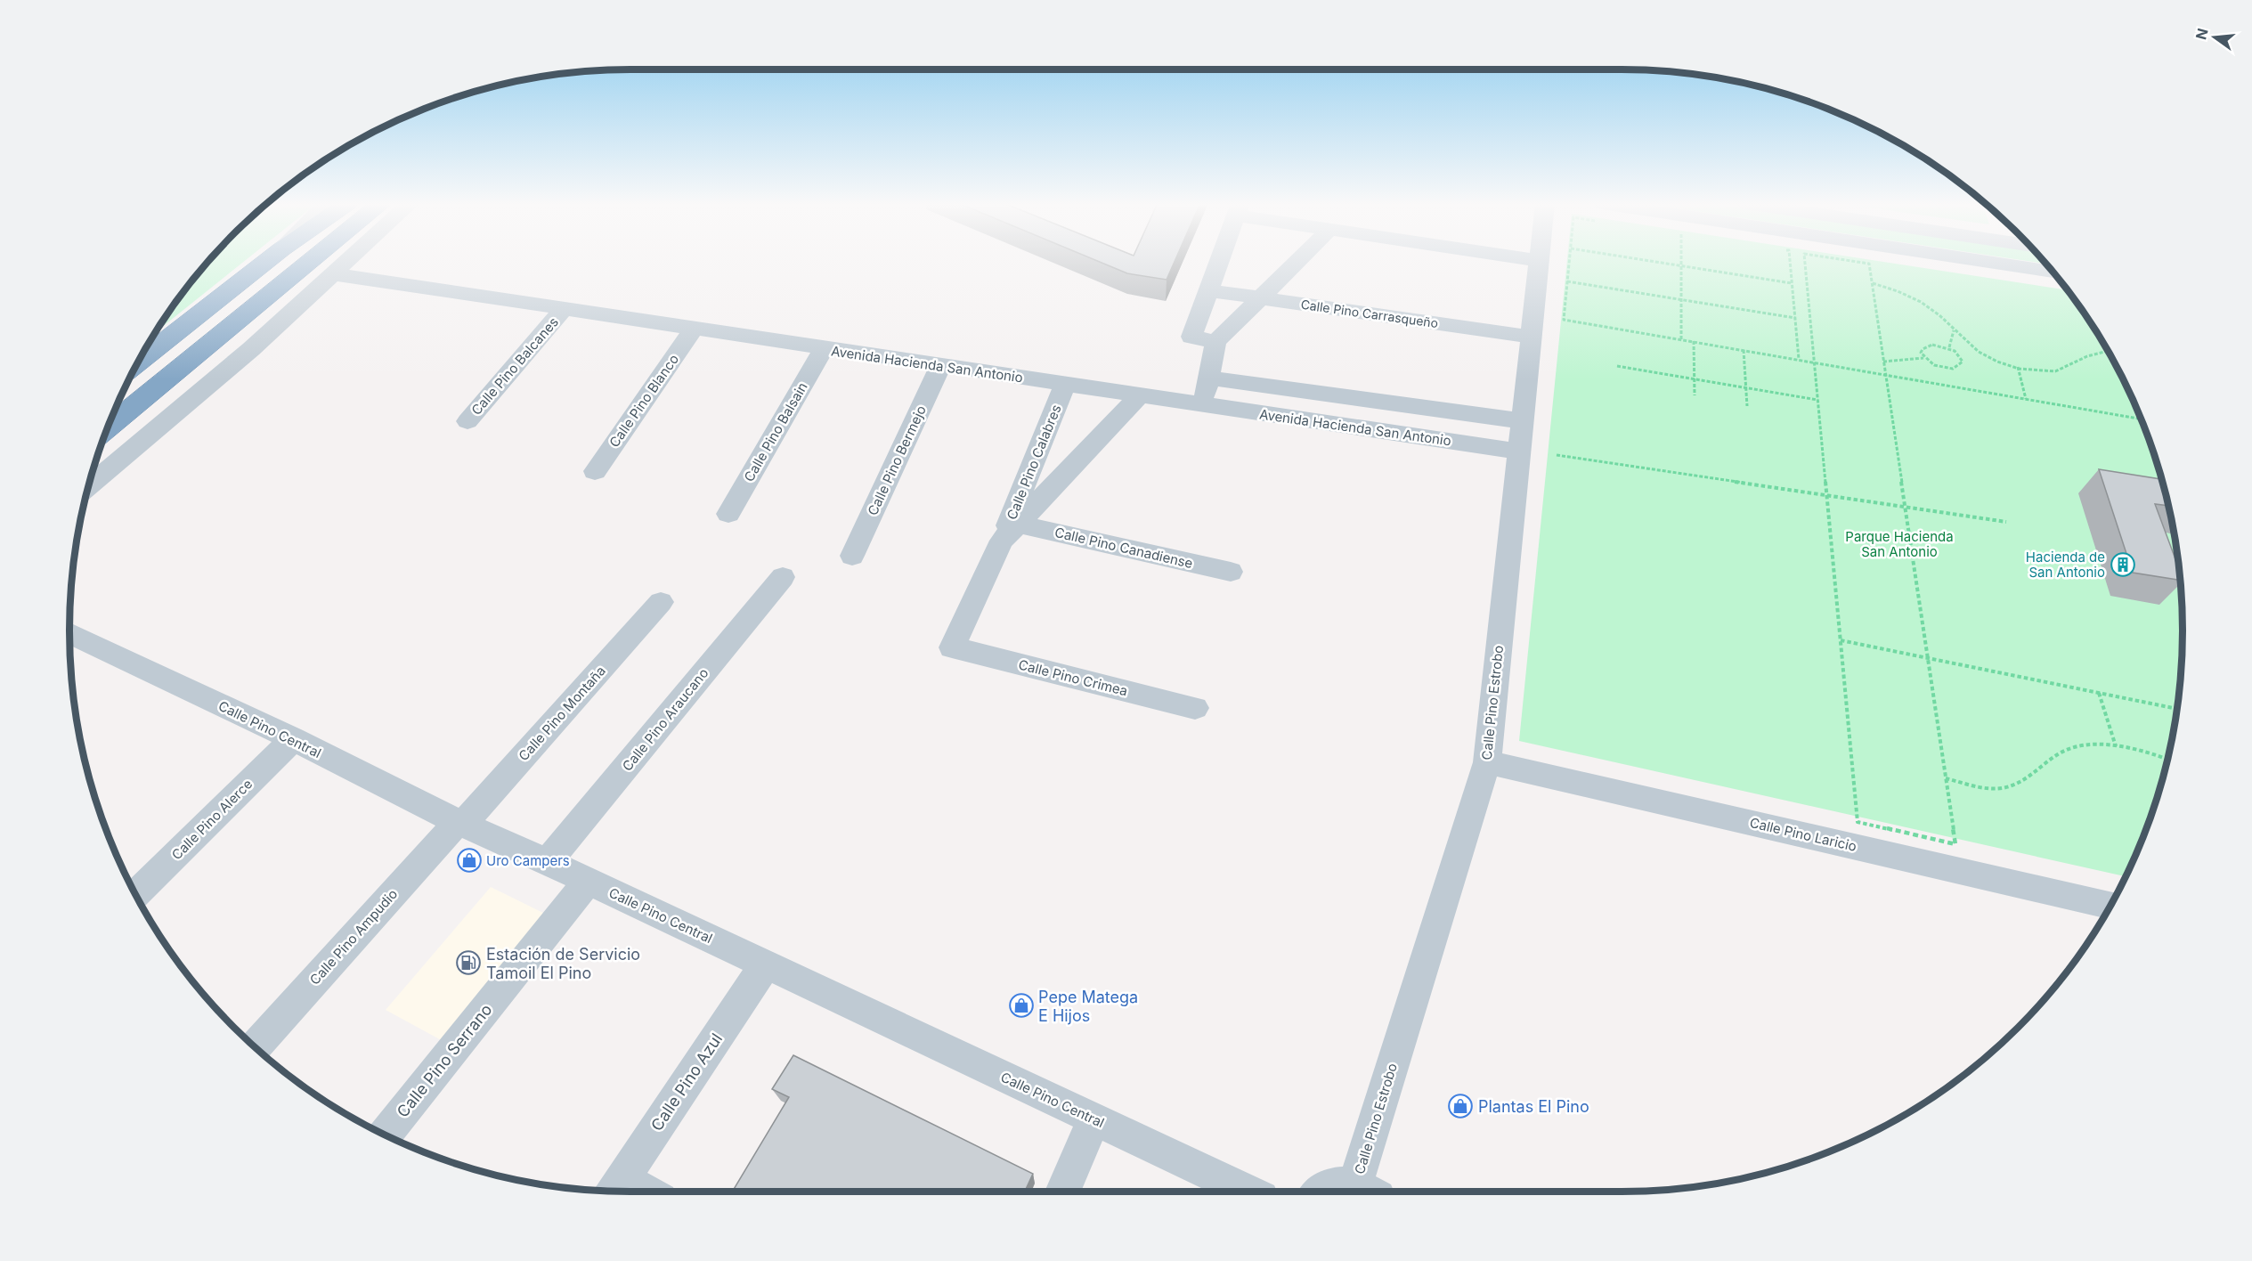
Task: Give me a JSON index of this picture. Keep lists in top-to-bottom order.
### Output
{
  "streets": {
    "street": [
      "Calle Pino Carrasqueño",
      "Avenida Hacienda San Antonio",
      "Calle Pino Balcanes",
      "Calle Pino Blanco",
      "Calle Pino Balsain",
      "Calle Pino Bermejo",
      "Calle Pino Calabres",
      "Calle Pino Canadiense",
      "Calle Pino Crimea",
      "Calle Pino Estrobo",
      "Calle Pino Montaña",
      "Calle Pino Araucano",
      "Calle Pino Central",
      "Calle Pino Alerce",
      "Calle Pino Laricio",
      "Calle Pino Ampudio",
      "Calle Pino Serrano",
      "Calle Pino Azul"
    ]
  },
  "crossings": [
    ["Calle Pino Carrasqueño", "Calle Pino Estrobo"],
    ["Avenida Hacienda San Antonio", "Calle Pino Balcanes"],
    ["Avenida Hacienda San Antonio", "Calle Pino Blanco"],
    ["Avenida Hacienda San Antonio", "Calle Pino Balsain"],
    ["Avenida Hacienda San Antonio", "Calle Pino Bermejo"],
    ["Avenida Hacienda San Antonio", "Calle Pino Calabres"],
    ["Avenida Hacienda San Antonio", "Calle Pino Estrobo"],
    ["Calle Pino Calabres", "Calle Pino Canadiense"],
    ["Calle Pino Calabres", "Calle Pino Crimea"],
    ["Calle Pino Estrobo", "Calle Pino Laricio"],
    ["Calle Pino Montaña", "Calle Pino Central"],
    ["Calle Pino Montaña", "Calle Pino Ampudio"],
    ["Calle Pino Araucano", "Calle Pino Central"],
    ["Calle Pino Central", "Calle Pino Alerce"],
    ["Calle Pino Central", "Calle Pino Ampudio"],
    ["Calle Pino Central", "Calle Pino Serrano"],
    ["Calle Pino Central", "Calle Pino Azul"]
  ],
  "parks": ["Parque Hacienda San Antonio"],
  "places": {
    "building": ["Hacienda de San Antonio"],
    "shop": ["Uro Campers", "Pepe Matega E Hijos", "Plantas El Pino"],
    "fuel station": ["Estación de Servicio Tamoil El Pino"]
  },
  "north": "left"
}
